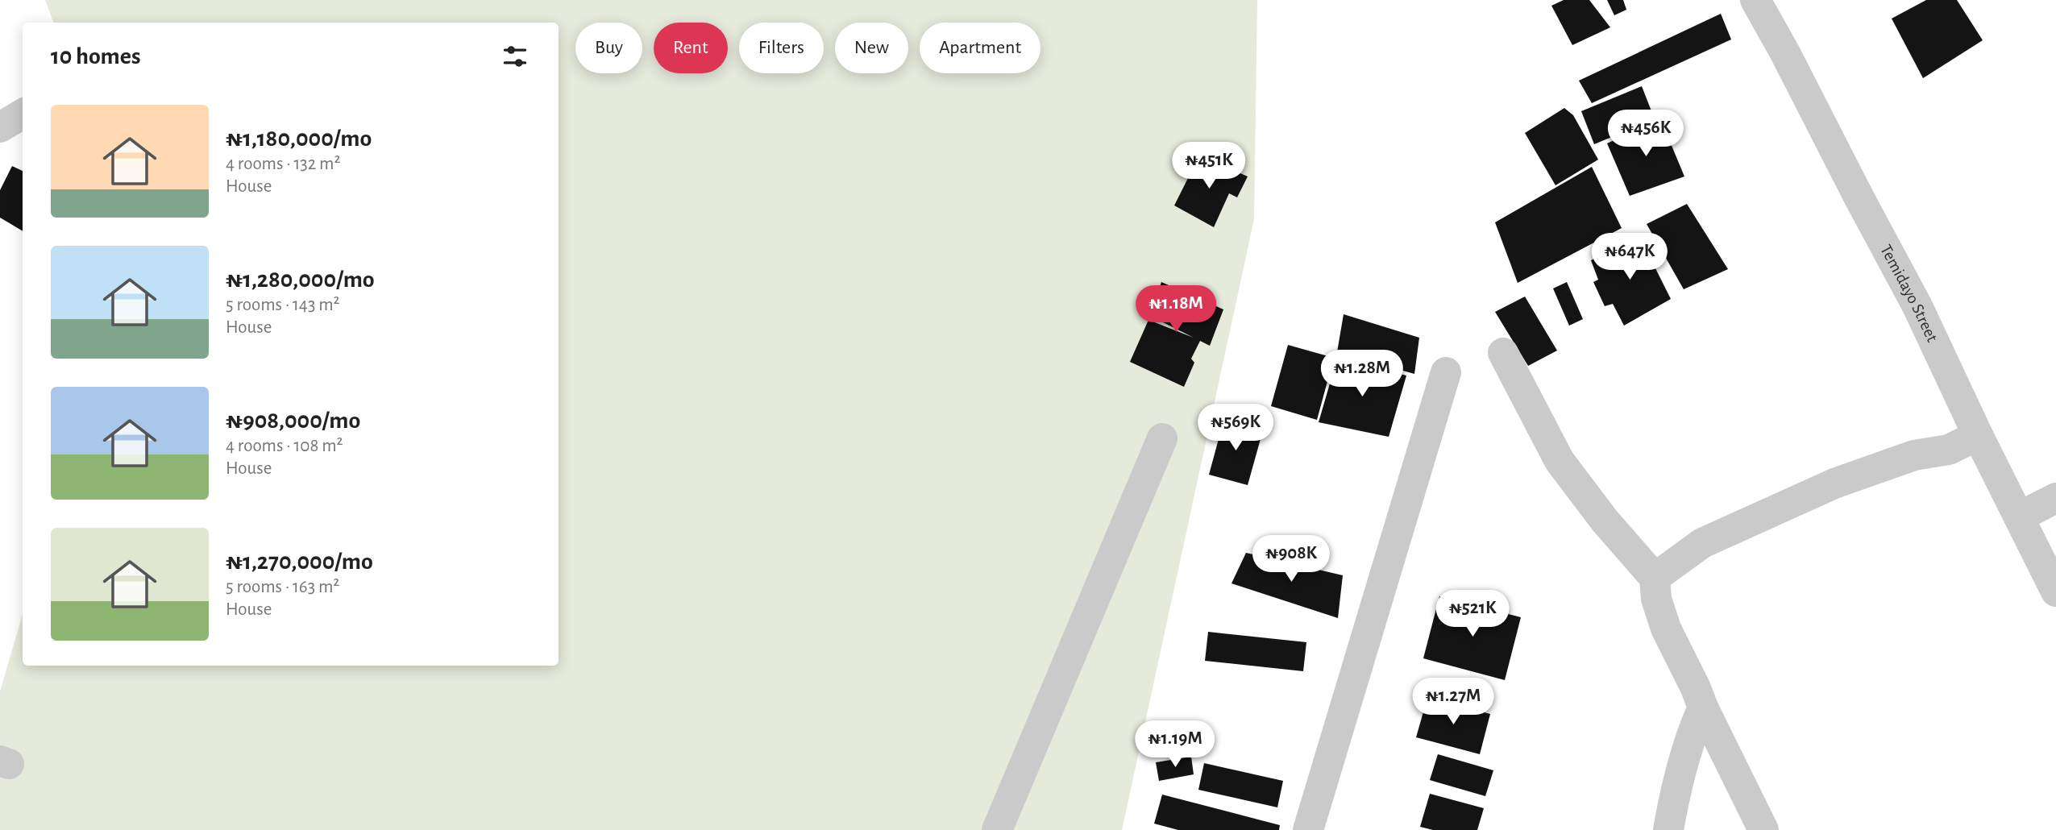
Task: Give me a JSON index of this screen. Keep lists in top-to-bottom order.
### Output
{
  "streets": {
    "street": ["Temidayo Street"]
  },
  "page": {
    "chip": [
      "Buy",
      "Rent",
      "Filters",
      "New",
      "Apartment"
    ],
    "heading": "10 homes",
    "list": [
      {
        "name": "₦1,180,000/mo",
        "note": "4 rooms · 132 m² · House"
      },
      {
        "name": "₦1,280,000/mo",
        "note": "5 rooms · 143 m² · House"
      },
      {
        "name": "₦908,000/mo",
        "note": "4 rooms · 108 m² · House"
      },
      {
        "name": "₦1,270,000/mo",
        "note": "5 rooms · 163 m² · House"
      }
    ],
    "price": [
      "₦456K",
      "₦451K",
      "₦647K",
      "₦1.18M",
      "₦1.28M",
      "₦569K",
      "₦908K",
      "₦521K",
      "₦1.27M",
      "₦1.19M"
    ]
  }
}
